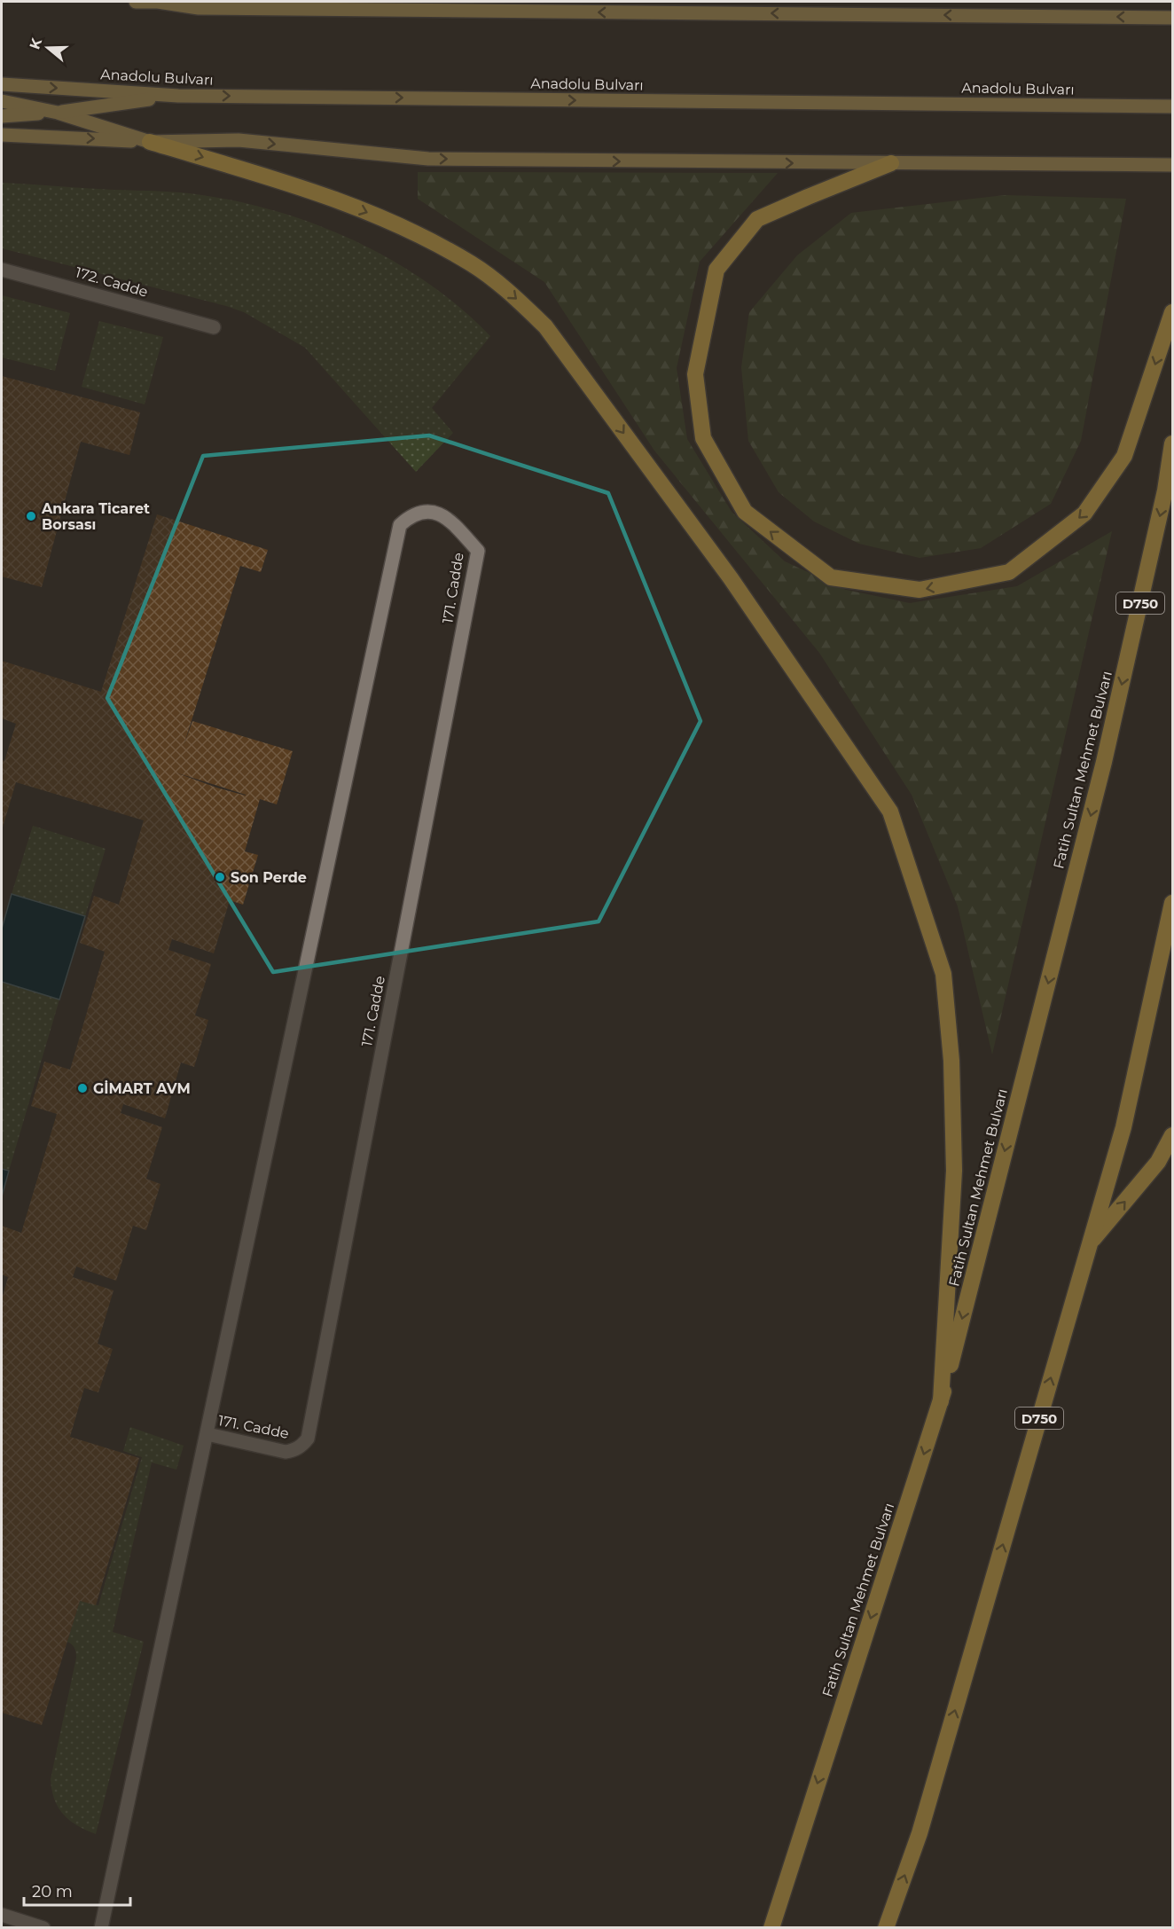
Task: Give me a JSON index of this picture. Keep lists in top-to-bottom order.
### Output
{
  "streets": {
    "highway": ["D750", "Fatih Sultan Mehmet Bulvarı"],
    "main road": ["Anadolu Bulvarı"],
    "street": ["172. Cadde", "171. Cadde"]
  },
  "places": ["Ankara Ticaret Borsası", "Son Perde", "GİMART AVM"],
  "scale_bar": "20 m",
  "north": "left"
}
